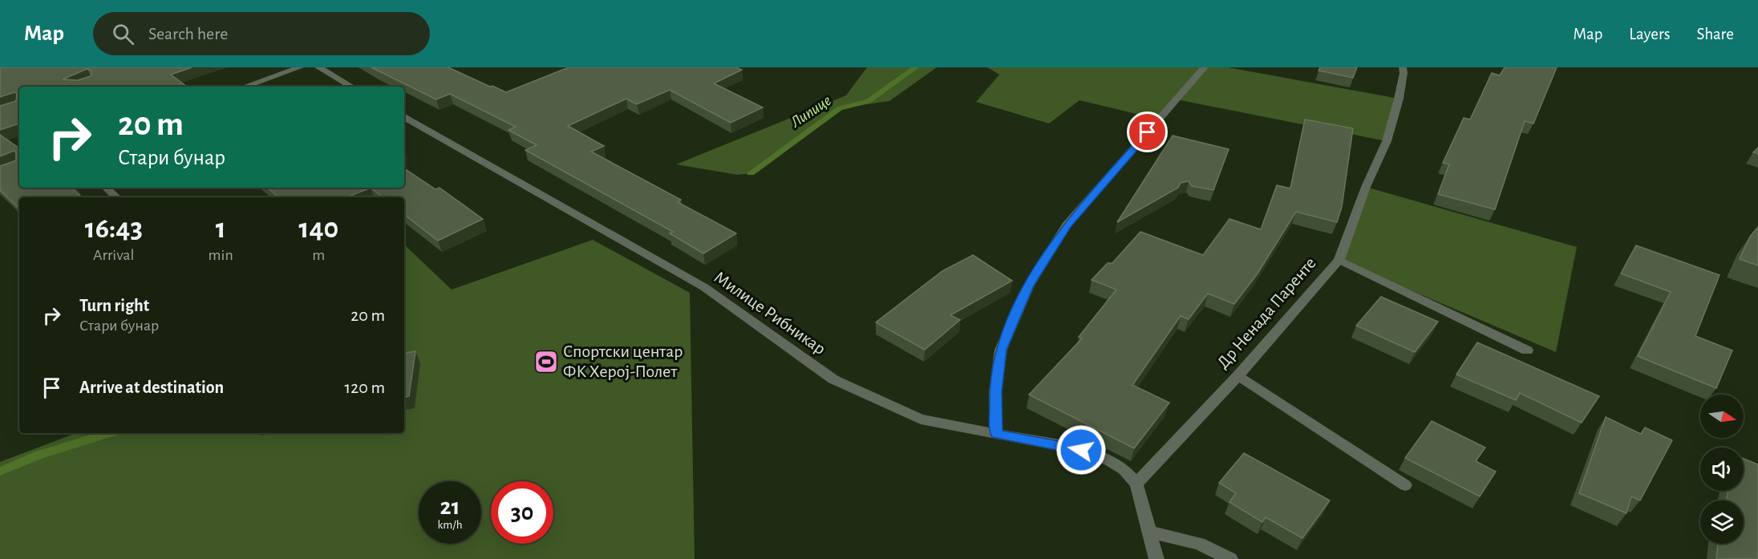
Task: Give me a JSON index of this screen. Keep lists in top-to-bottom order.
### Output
{
  "streets": {
    "street": ["Милице Рибникар", "Др Ненада Паренте"]
  },
  "crossings": [
    ["Милице Рибникар", "Др Ненада Паренте"]
  ],
  "water": ["Липице"],
  "places": {
    "sports": ["Спортски центар ФК Херој-Полет"]
  },
  "north": "right",
  "page": {
    "header": "Map",
    "search": "Search here",
    "nav": ["Map", "Layers", "Share"],
    "turn": ["20 m", "Стари бунар"],
    "eta": [
      "16:43",
      "Arrival",
      "1",
      "min",
      "140",
      "m"
    ],
    "list": [
      {
        "name": "Turn right",
        "note": "Стари бунар",
        "value": "20 m"
      },
      {
        "name": "Arrive at destination",
        "value": "120 m"
      }
    ],
    "speed": "21 km/h",
    "limit": "30"
  }
}
